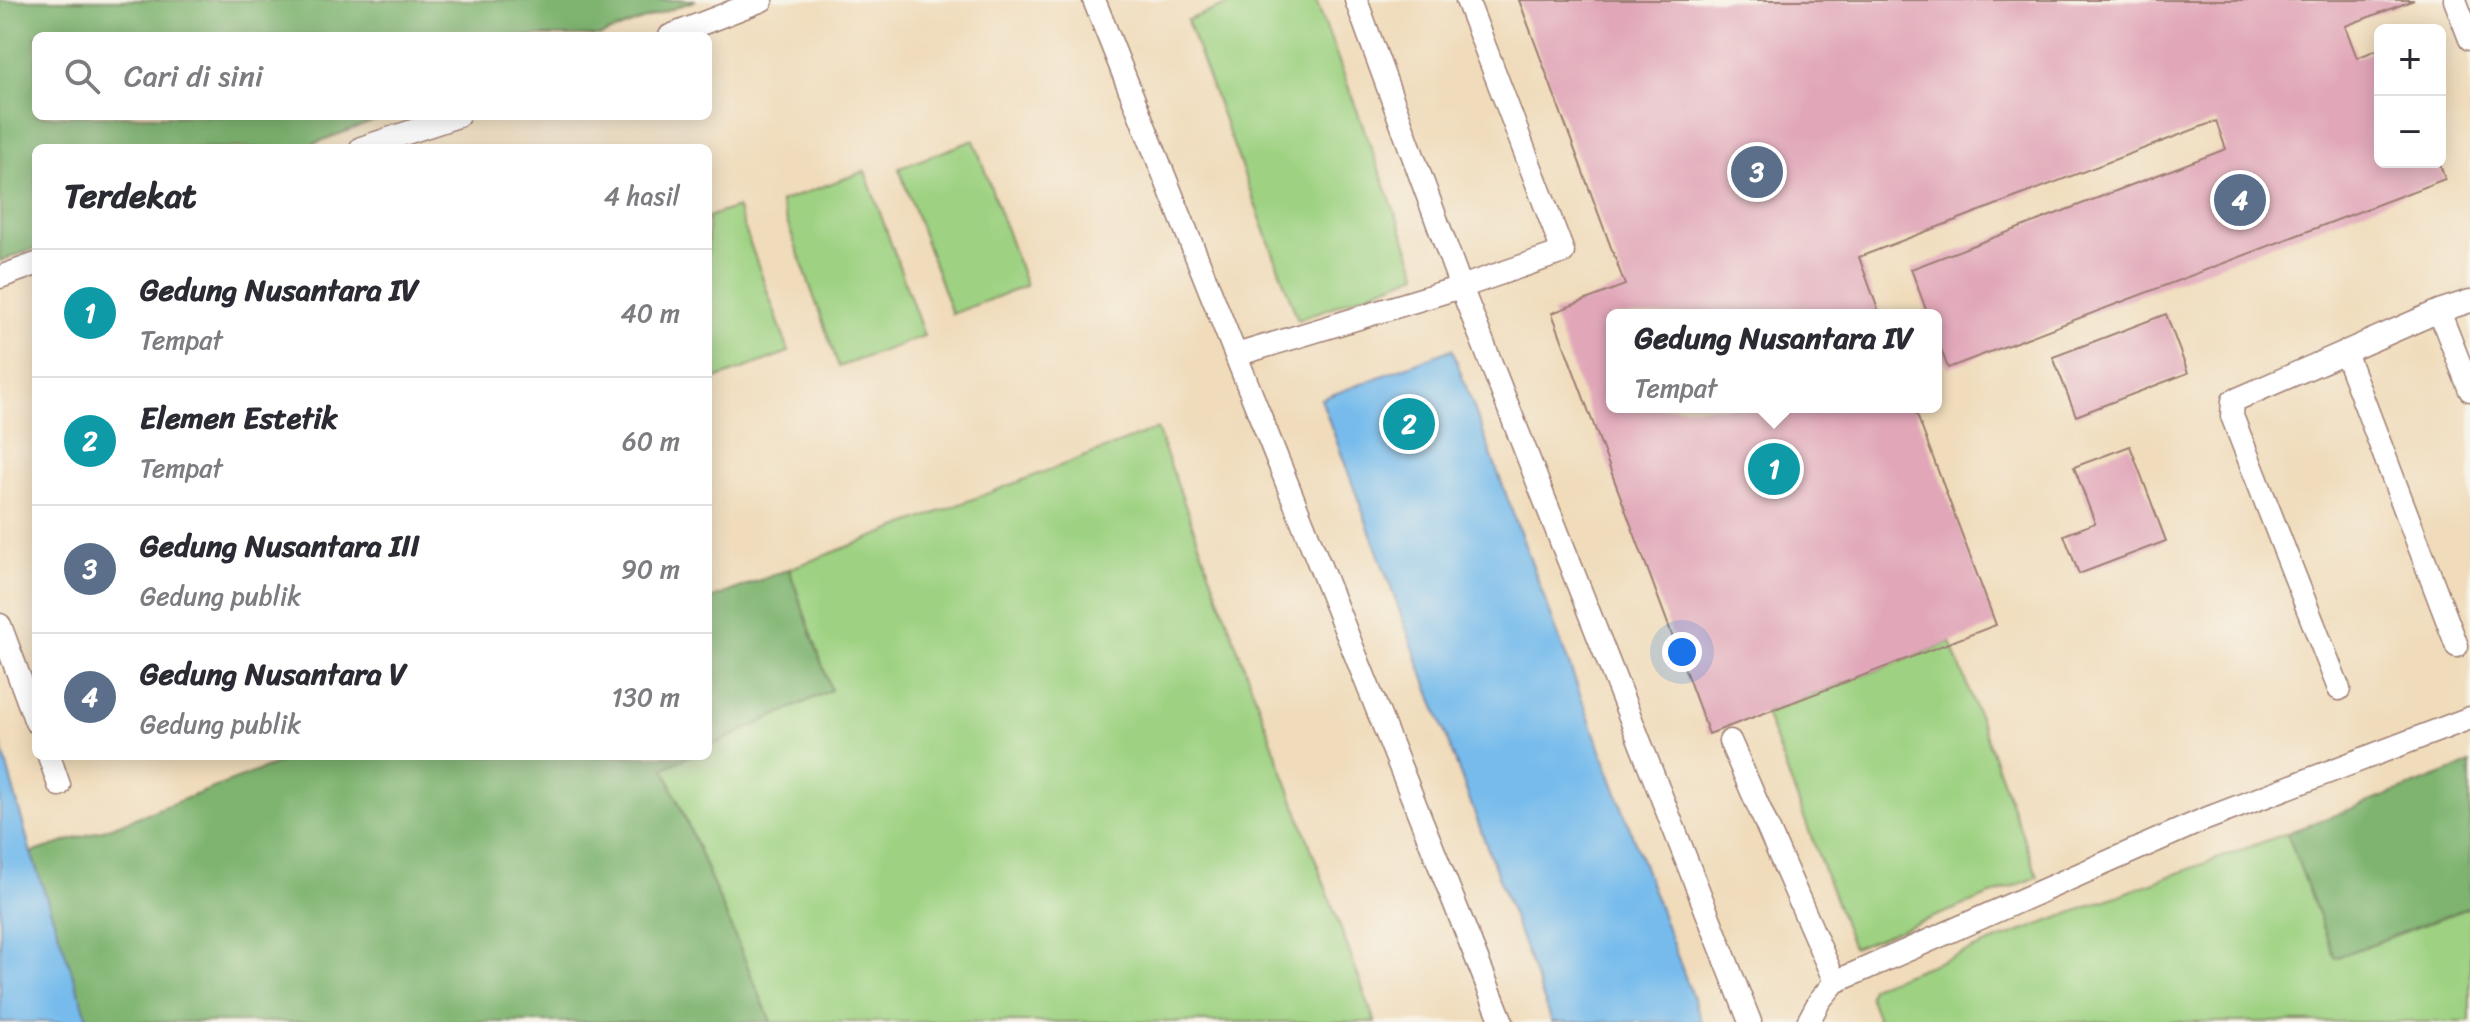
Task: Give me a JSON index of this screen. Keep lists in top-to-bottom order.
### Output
{
  "page": {
    "map_buttons": ["+", "−"],
    "search": "Cari di sini",
    "pins": [
      "3",
      "4",
      "2",
      "1"
    ],
    "heading": ["Terdekat", "4 hasil"],
    "list": [
      {
        "mark": "1",
        "name": "Gedung Nusantara IV",
        "note": "Tempat",
        "value": "40 m"
      },
      {
        "mark": "2",
        "name": "Elemen Estetik",
        "note": "Tempat",
        "value": "60 m"
      },
      {
        "mark": "3",
        "name": "Gedung Nusantara III",
        "note": "Gedung publik",
        "value": "90 m"
      },
      {
        "mark": "4",
        "name": "Gedung Nusantara V",
        "note": "Gedung publik",
        "value": "130 m"
      }
    ],
    "popup": ["Gedung Nusantara IV", "Tempat"]
  }
}
